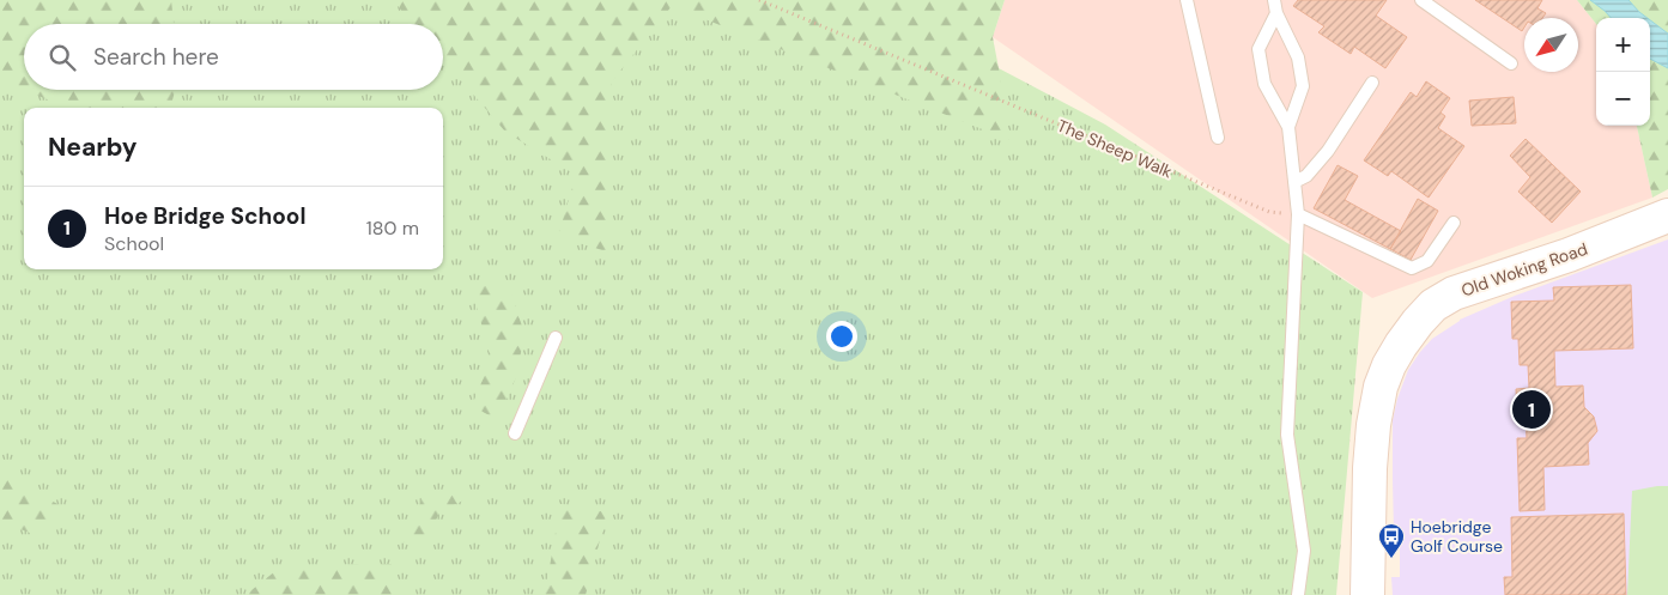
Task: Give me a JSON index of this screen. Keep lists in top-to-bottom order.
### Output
{
  "streets": {
    "main road": ["Old Woking Road"],
    "path": ["The Sheep Walk"]
  },
  "places": {
    "bus stop": ["Hoebridge Golf Course"]
  },
  "north": "bottom left",
  "page": {
    "map_buttons": ["+", "−"],
    "search": "Search here",
    "heading": "Nearby",
    "list": [
      {
        "mark": "1",
        "name": "Hoe Bridge School",
        "note": "School",
        "value": "180 m"
      }
    ],
    "pins": "1"
  }
}
